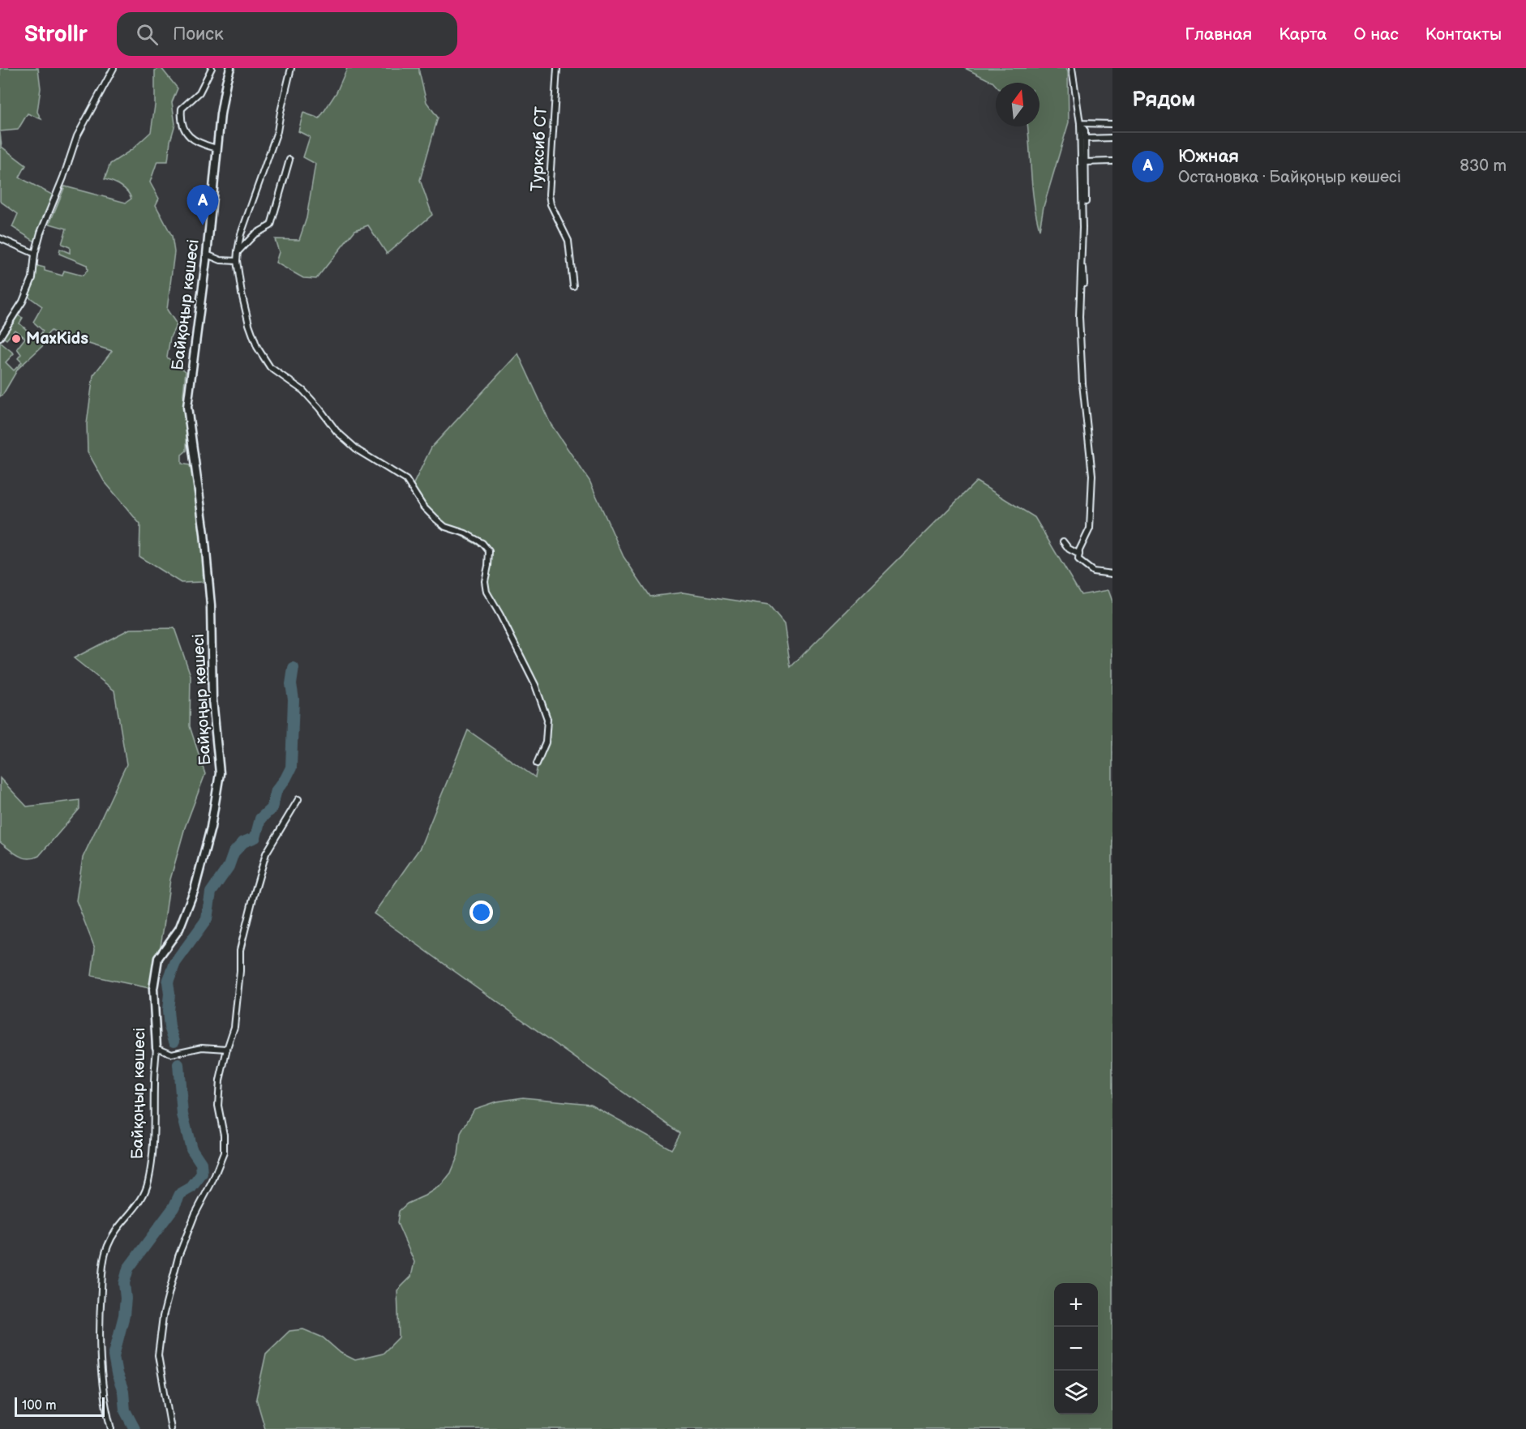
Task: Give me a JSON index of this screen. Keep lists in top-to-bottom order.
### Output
{
  "streets": {
    "street": ["Турксиб СТ", "Байқоңыр көшесі"]
  },
  "places": ["MaxKids"],
  "scale_bar": "100 m",
  "north": "top",
  "page": {
    "header": "Strollr",
    "search": "Поиск",
    "nav": [
      "Главная",
      "Карта",
      "О нас",
      "Контакты"
    ],
    "heading": "Рядом",
    "list": [
      {
        "mark": "A",
        "name": "Южная",
        "note": "Остановка · Байқоңыр көшесі",
        "value": "830 m"
      }
    ],
    "pins": "A",
    "map_buttons": ["+", "−"],
    "scale": "100 m"
  }
}
